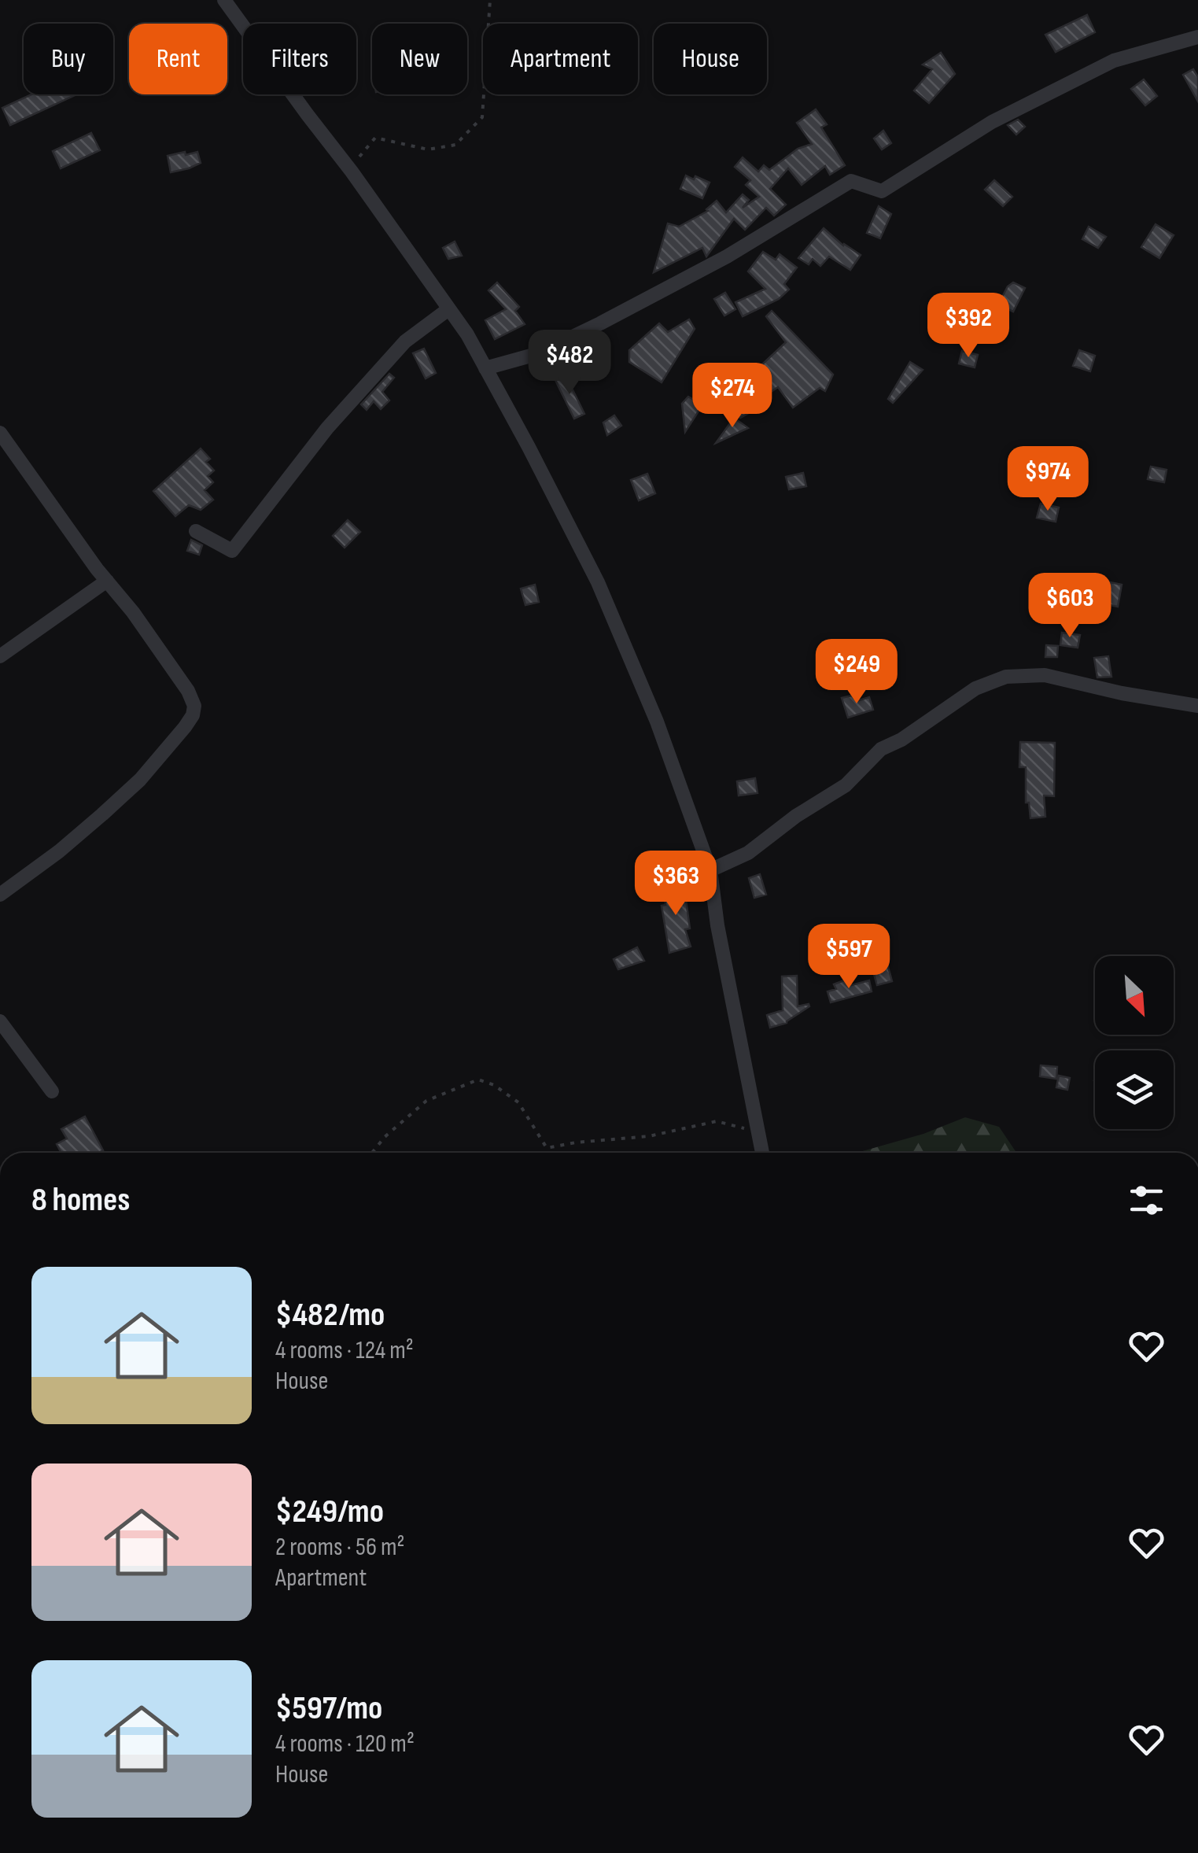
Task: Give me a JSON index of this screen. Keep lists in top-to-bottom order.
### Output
{
  "north": "bottom right",
  "page": {
    "chip": [
      "Buy",
      "Rent",
      "Filters",
      "New",
      "Apartment",
      "House"
    ],
    "price": [
      "$392",
      "$482",
      "$274",
      "$974",
      "$603",
      "$249",
      "$363",
      "$597"
    ],
    "heading": "8 homes",
    "list": [
      {
        "name": "$482/mo",
        "note": "4 rooms · 124 m² · House"
      },
      {
        "name": "$249/mo",
        "note": "2 rooms · 56 m² · Apartment"
      },
      {
        "name": "$597/mo",
        "note": "4 rooms · 120 m² · House"
      }
    ]
  }
}
